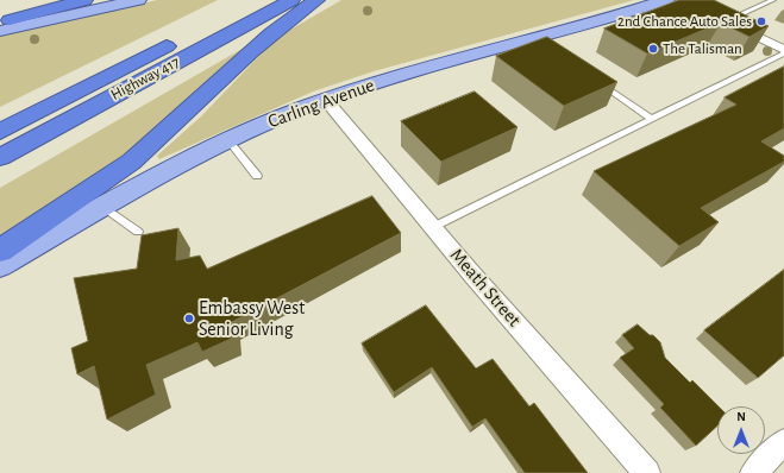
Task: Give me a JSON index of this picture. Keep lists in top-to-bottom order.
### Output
{
  "streets": {
    "highway": ["Highway 417"],
    "main road": ["Carling Avenue"],
    "street": ["Meath Street"]
  },
  "crossings": [
    ["Carling Avenue", "Meath Street"]
  ],
  "places": ["2nd Chance Auto Sales", "The Talisman", "Embassy West Senior Living"],
  "north": "top"
}
